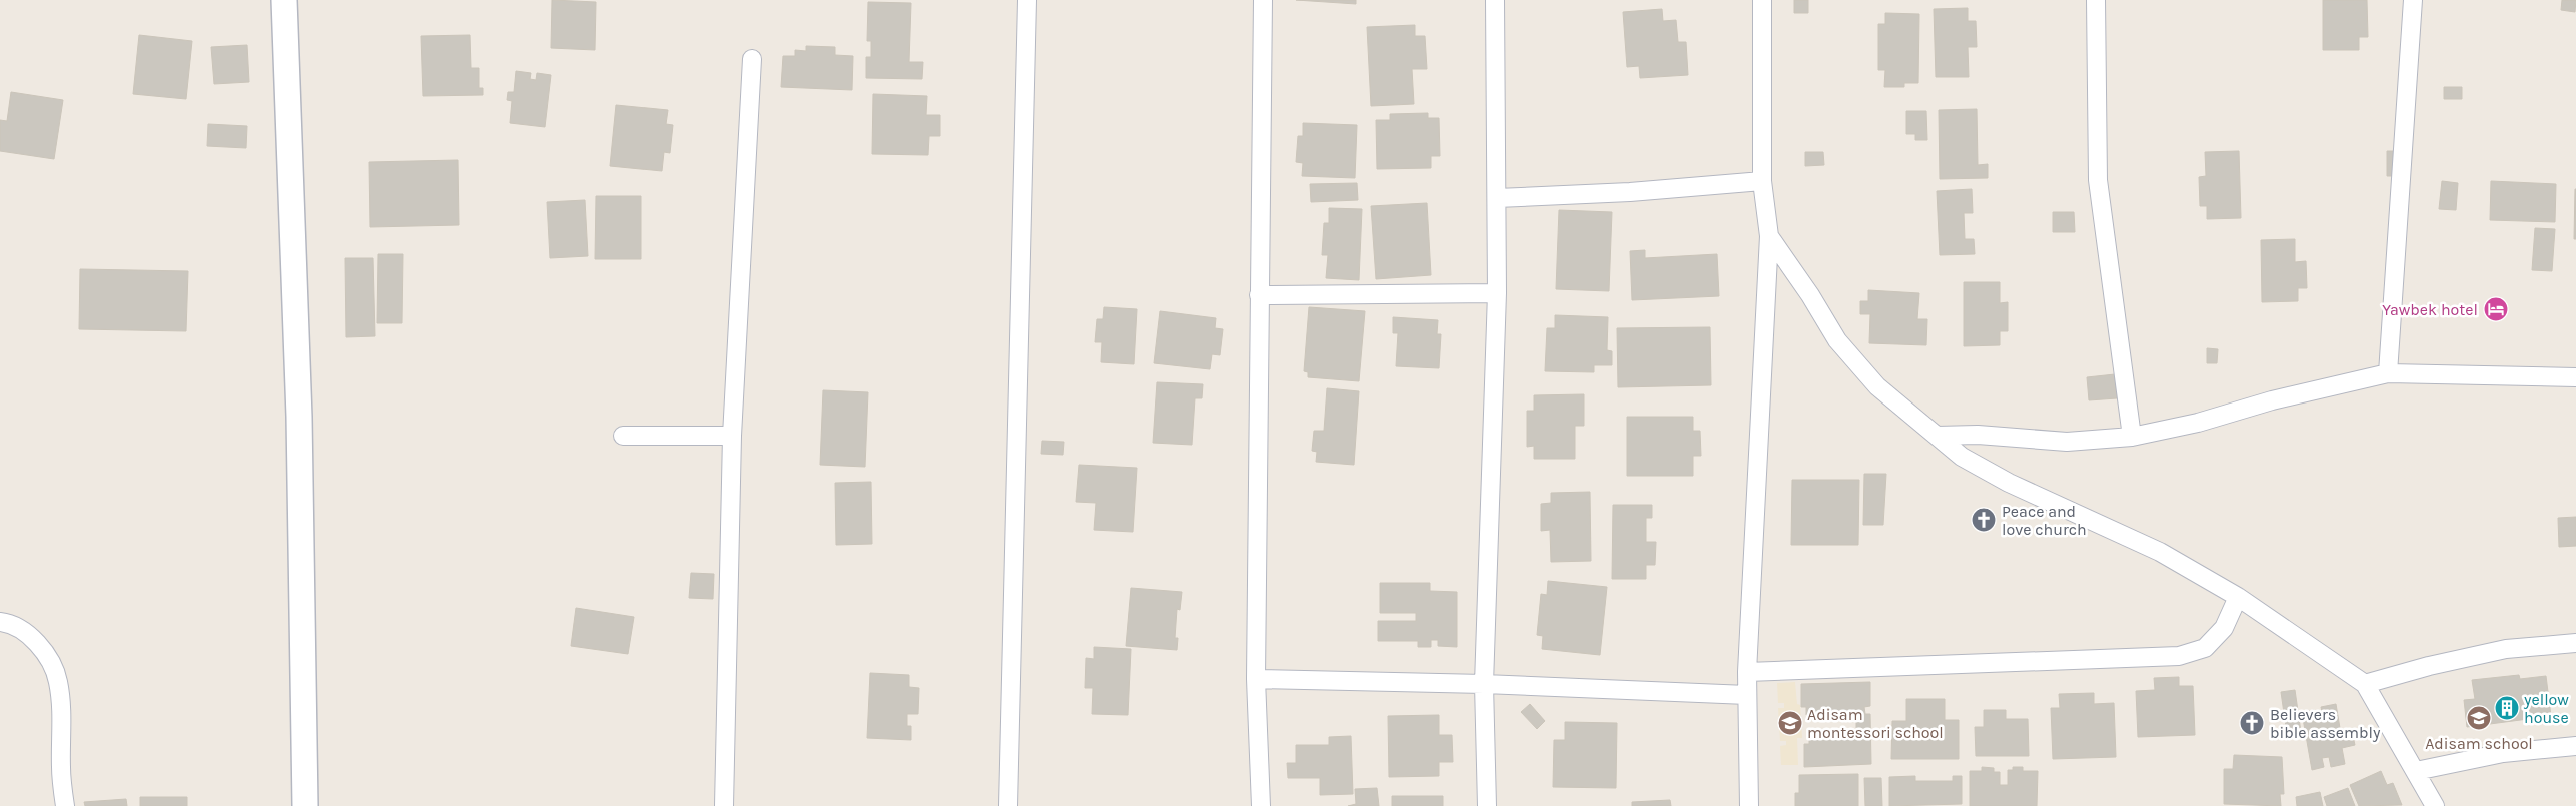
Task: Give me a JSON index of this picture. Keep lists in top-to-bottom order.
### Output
{
  "places": {
    "hotel": ["Yawbek hotel"],
    "church": ["Peace and love church", "Believers bible assembly"],
    "building": ["yellow house"],
    "school or university": ["Adisam school", "Adisam montessori school"]
  }
}
